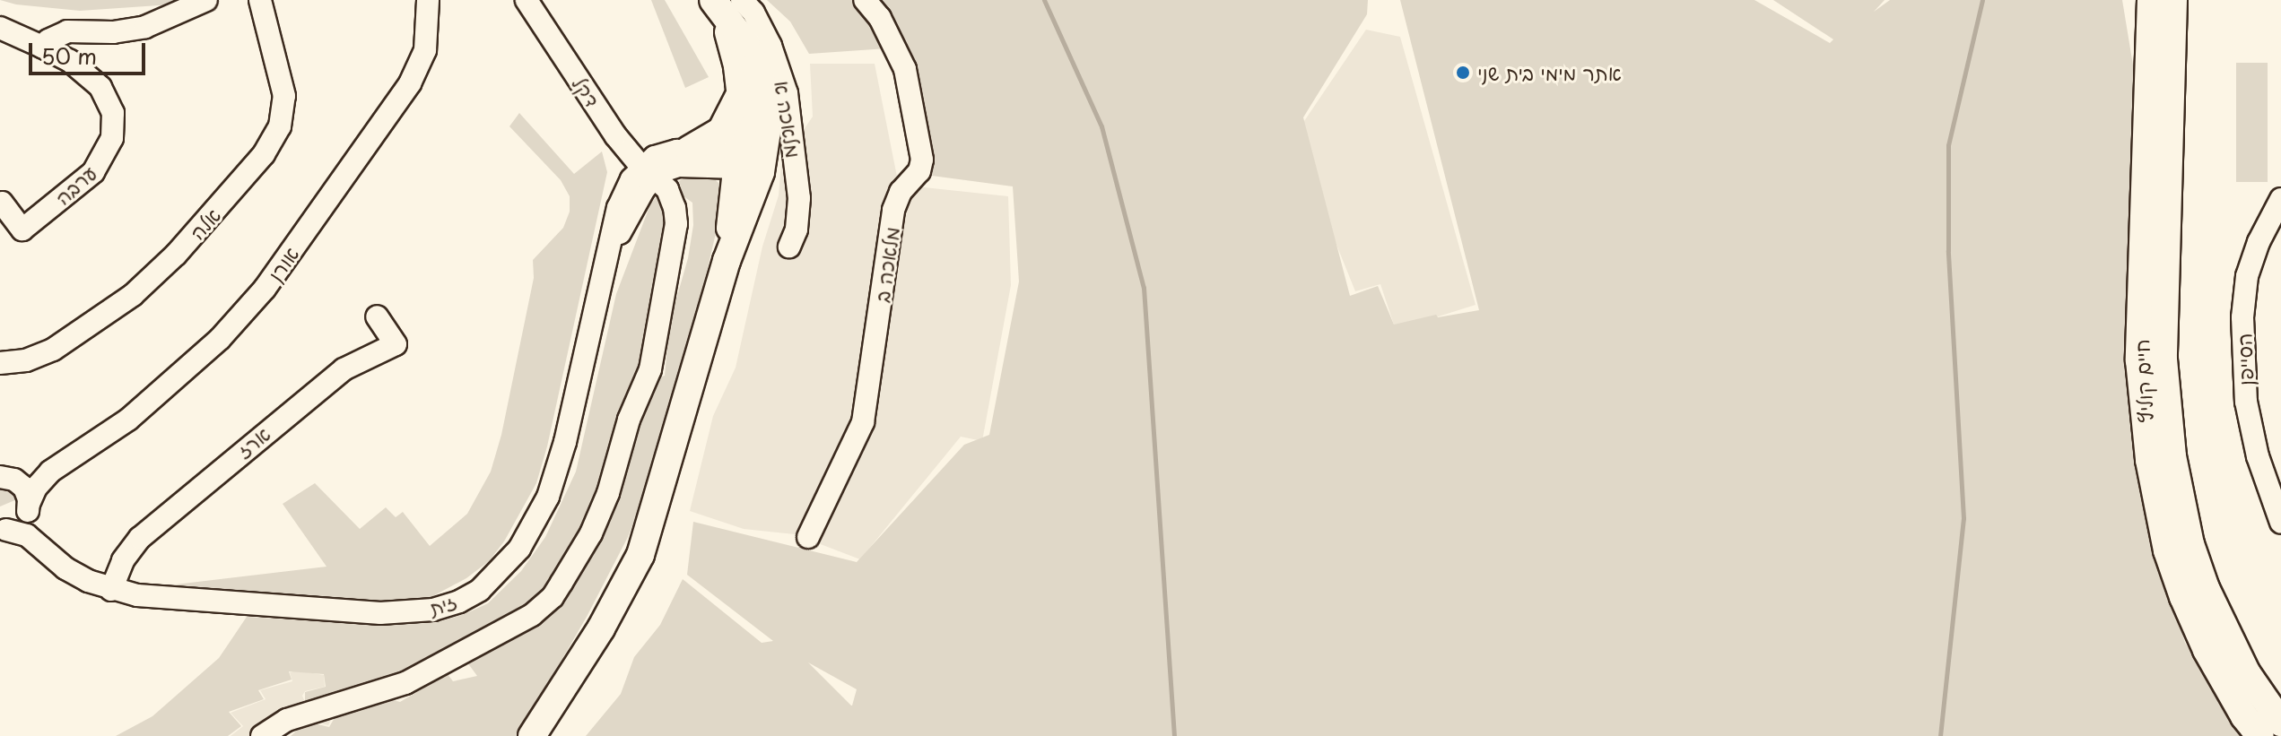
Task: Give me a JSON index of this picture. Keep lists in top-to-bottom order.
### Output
{
  "streets": {
    "main road": ["חיים קוליץ"],
    "street": [
      "דקל",
      "מלאכה א",
      "ערבה",
      "אלה",
      "אורן",
      "מלאכה ב",
      "הסייפן",
      "ארז",
      "זית"
    ]
  },
  "crossings": [
    ["דקל", "זית"],
    ["אורן", "זית"],
    ["ארז", "זית"]
  ],
  "places": ["אתר מימי בית שני"],
  "scale_bar": "50 m"
}
